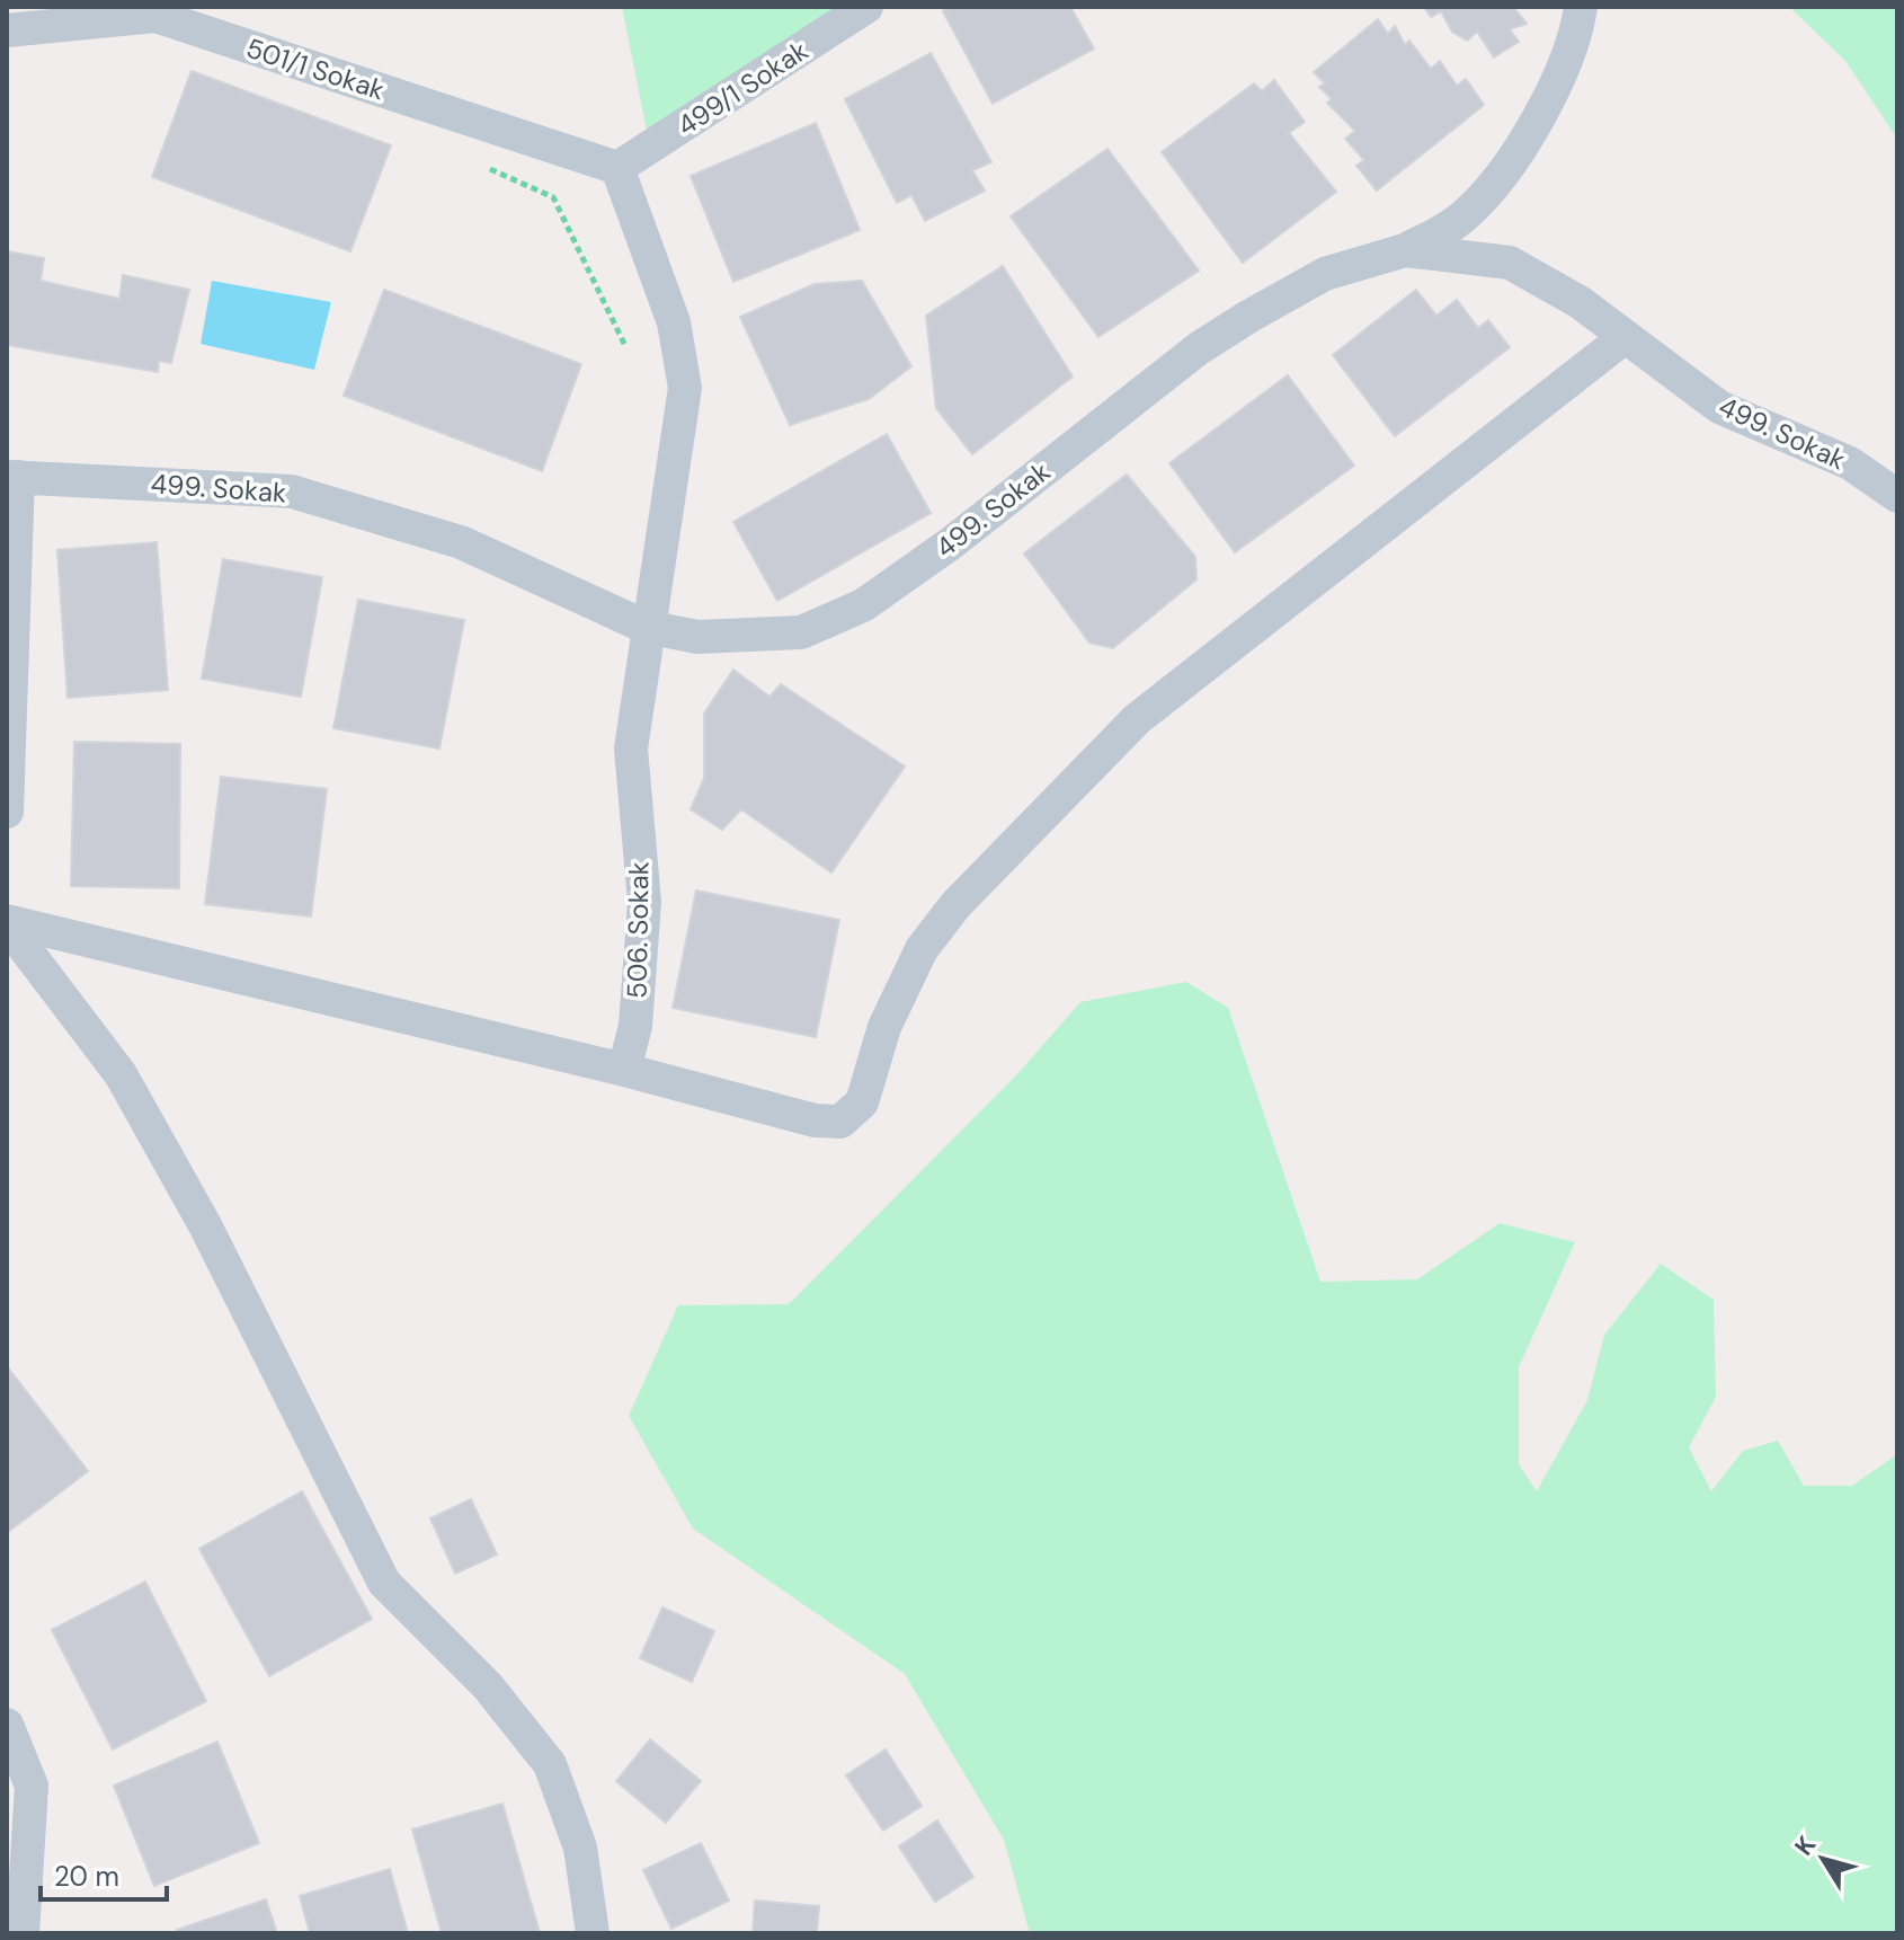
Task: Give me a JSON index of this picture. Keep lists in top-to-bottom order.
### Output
{
  "streets": {
    "street": [
      "501/1 Sokak",
      "499/1 Sokak",
      "499. Sokak",
      "506. Sokak"
    ]
  },
  "crossings": [
    ["501/1 Sokak", "499/1 Sokak"],
    ["501/1 Sokak", "506. Sokak"],
    ["499/1 Sokak", "506. Sokak"],
    ["499. Sokak", "506. Sokak"]
  ],
  "scale_bar": "20 m",
  "north": "top left"
}
